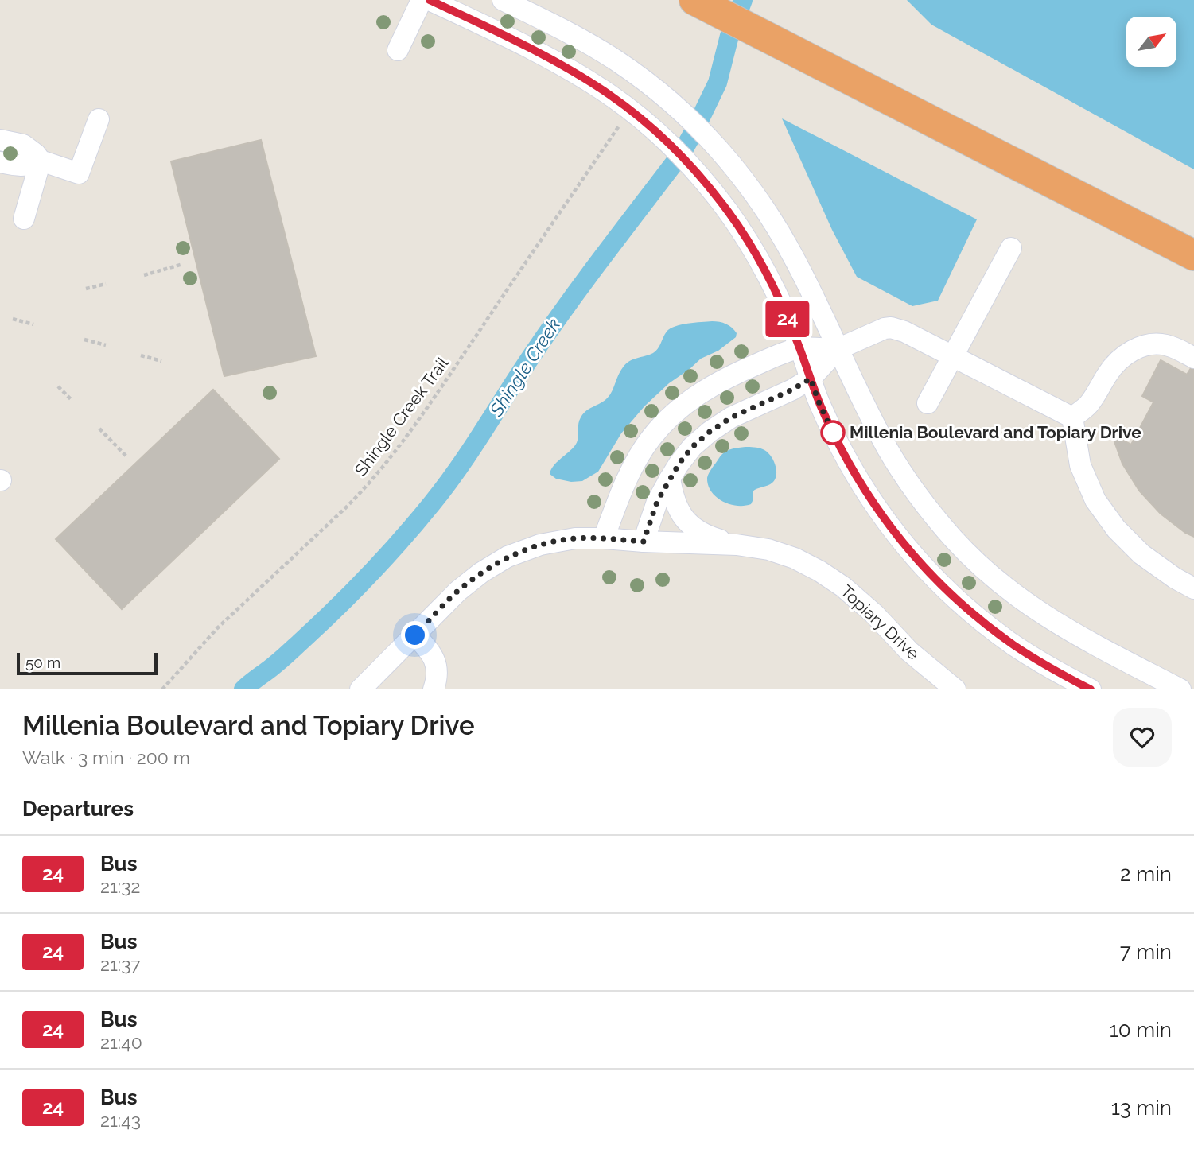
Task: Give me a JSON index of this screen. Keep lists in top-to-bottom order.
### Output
{
  "streets": {
    "street": ["Topiary Drive"],
    "path": ["Shingle Creek Trail"]
  },
  "water": ["Shingle Creek"],
  "places": ["Millenia Boulevard and Topiary Drive"],
  "lines": ["bus line 24"],
  "scale_bar": "50 m",
  "north": "top right",
  "page": {
    "on_map": "24",
    "scale": "50 m",
    "heading": [
      ["Millenia Boulevard and Topiary Drive", "Walk · 3 min · 200 m"],
      "Departures"
    ],
    "list": [
      {
        "mark": "24",
        "name": "Bus",
        "note": "21:32",
        "value": "2 min"
      },
      {
        "mark": "24",
        "name": "Bus",
        "note": "21:37",
        "value": "7 min"
      },
      {
        "mark": "24",
        "name": "Bus",
        "note": "21:40",
        "value": "10 min"
      },
      {
        "mark": "24",
        "name": "Bus",
        "note": "21:43",
        "value": "13 min"
      }
    ]
  }
}
